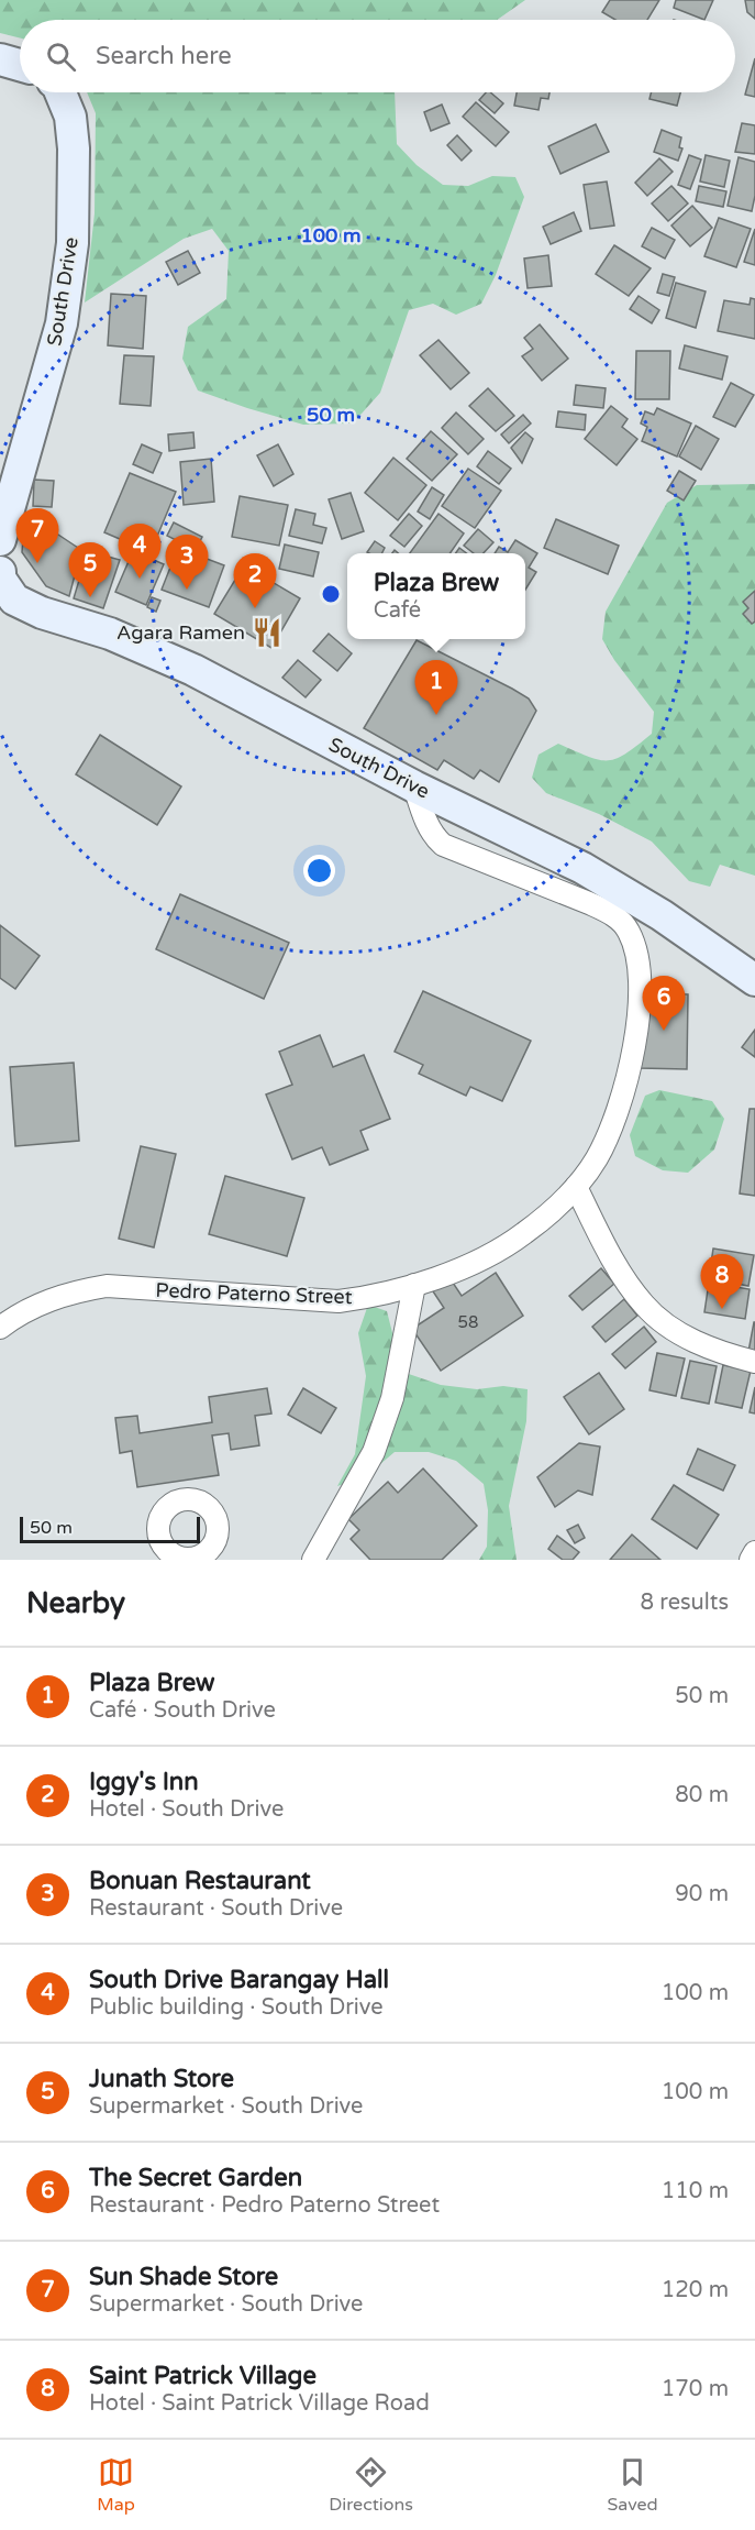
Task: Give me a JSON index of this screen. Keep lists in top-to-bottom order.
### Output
{
  "streets": {
    "main road": ["South Drive"],
    "street": ["Pedro Paterno Street"]
  },
  "crossings": [
    ["South Drive", "Pedro Paterno Street"]
  ],
  "places": {
    "restaurant": ["Agara Ramen"]
  },
  "house_numbers": ["58"],
  "scale_bar": "50 m",
  "page": {
    "search": "Search here",
    "pins": [
      "7",
      "4",
      "3",
      "5",
      "2",
      "1",
      "6",
      "8"
    ],
    "popup": ["Plaza Brew", "Café"],
    "scale": "50 m",
    "heading": ["Nearby", "8 results"],
    "list": [
      {
        "mark": "1",
        "name": "Plaza Brew",
        "note": "Café · South Drive",
        "value": "50 m"
      },
      {
        "mark": "2",
        "name": "Iggy's Inn",
        "note": "Hotel · South Drive",
        "value": "80 m"
      },
      {
        "mark": "3",
        "name": "Bonuan Restaurant",
        "note": "Restaurant · South Drive",
        "value": "90 m"
      },
      {
        "mark": "4",
        "name": "South Drive Barangay Hall",
        "note": "Public building · South Drive",
        "value": "100 m"
      },
      {
        "mark": "5",
        "name": "Junath Store",
        "note": "Supermarket · South Drive",
        "value": "100 m"
      },
      {
        "mark": "6",
        "name": "The Secret Garden",
        "note": "Restaurant · Pedro Paterno Street",
        "value": "110 m"
      },
      {
        "mark": "7",
        "name": "Sun Shade Store",
        "note": "Supermarket · South Drive",
        "value": "120 m"
      },
      {
        "mark": "8",
        "name": "Saint Patrick Village",
        "note": "Hotel · Saint Patrick Village Road",
        "value": "170 m"
      }
    ],
    "nav": ["Map", "Directions", "Saved"]
  },
  "rings": ["100 m", "50 m"]
}
